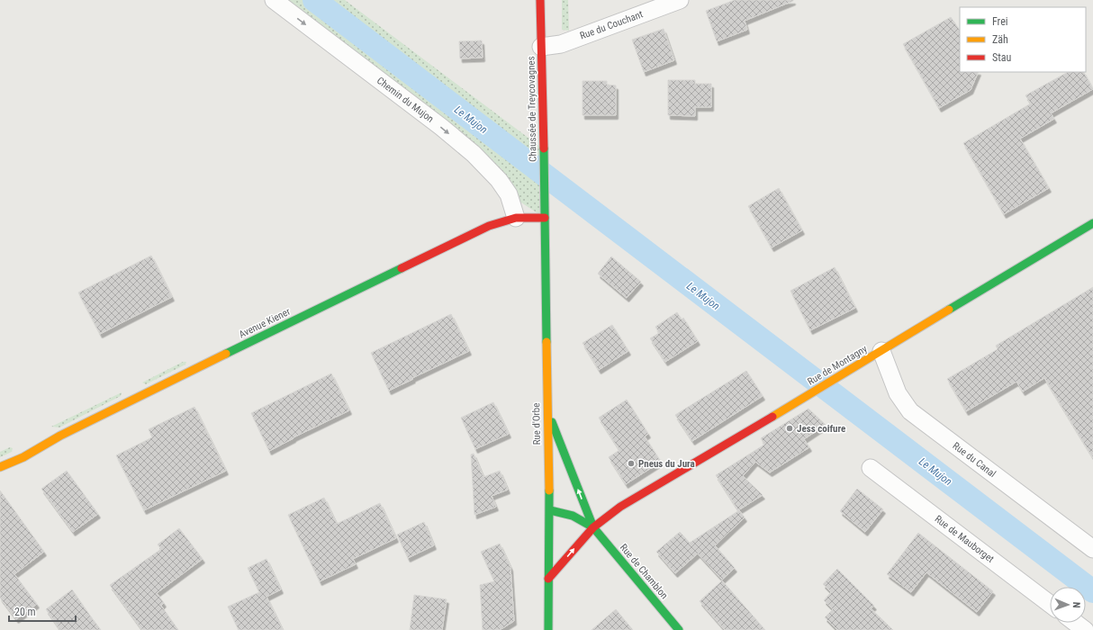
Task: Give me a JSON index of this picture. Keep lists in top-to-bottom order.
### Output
{
  "streets": {
    "street": [
      "Rue du Couchant",
      "Chemin du Mujon",
      "Chaussée de Treycovagnes",
      "Avenue Kiener",
      "Rue de Montagny",
      "Rue d'Orbe",
      "Rue du Canal",
      "Rue de Mauborget",
      "Rue de Chamblon"
    ]
  },
  "crossings": [
    ["Rue du Couchant", "Chaussée de Treycovagnes"],
    ["Chemin du Mujon", "Avenue Kiener"],
    ["Chaussée de Treycovagnes", "Avenue Kiener"],
    ["Chaussée de Treycovagnes", "Rue d'Orbe"],
    ["Avenue Kiener", "Rue d'Orbe"],
    ["Rue de Montagny", "Rue du Canal"],
    ["Rue de Montagny", "Rue de Chamblon"],
    ["Rue d'Orbe", "Rue de Chamblon"]
  ],
  "one_way": ["Chemin du Mujon", "Rue de Chamblon"],
  "water": ["Le Mujon"],
  "places": ["Jess coifure", "Pneus du Jura"],
  "legend": ["Frei", "Zäh", "Stau"],
  "scale_bar": "20 m",
  "north": "right"
}
